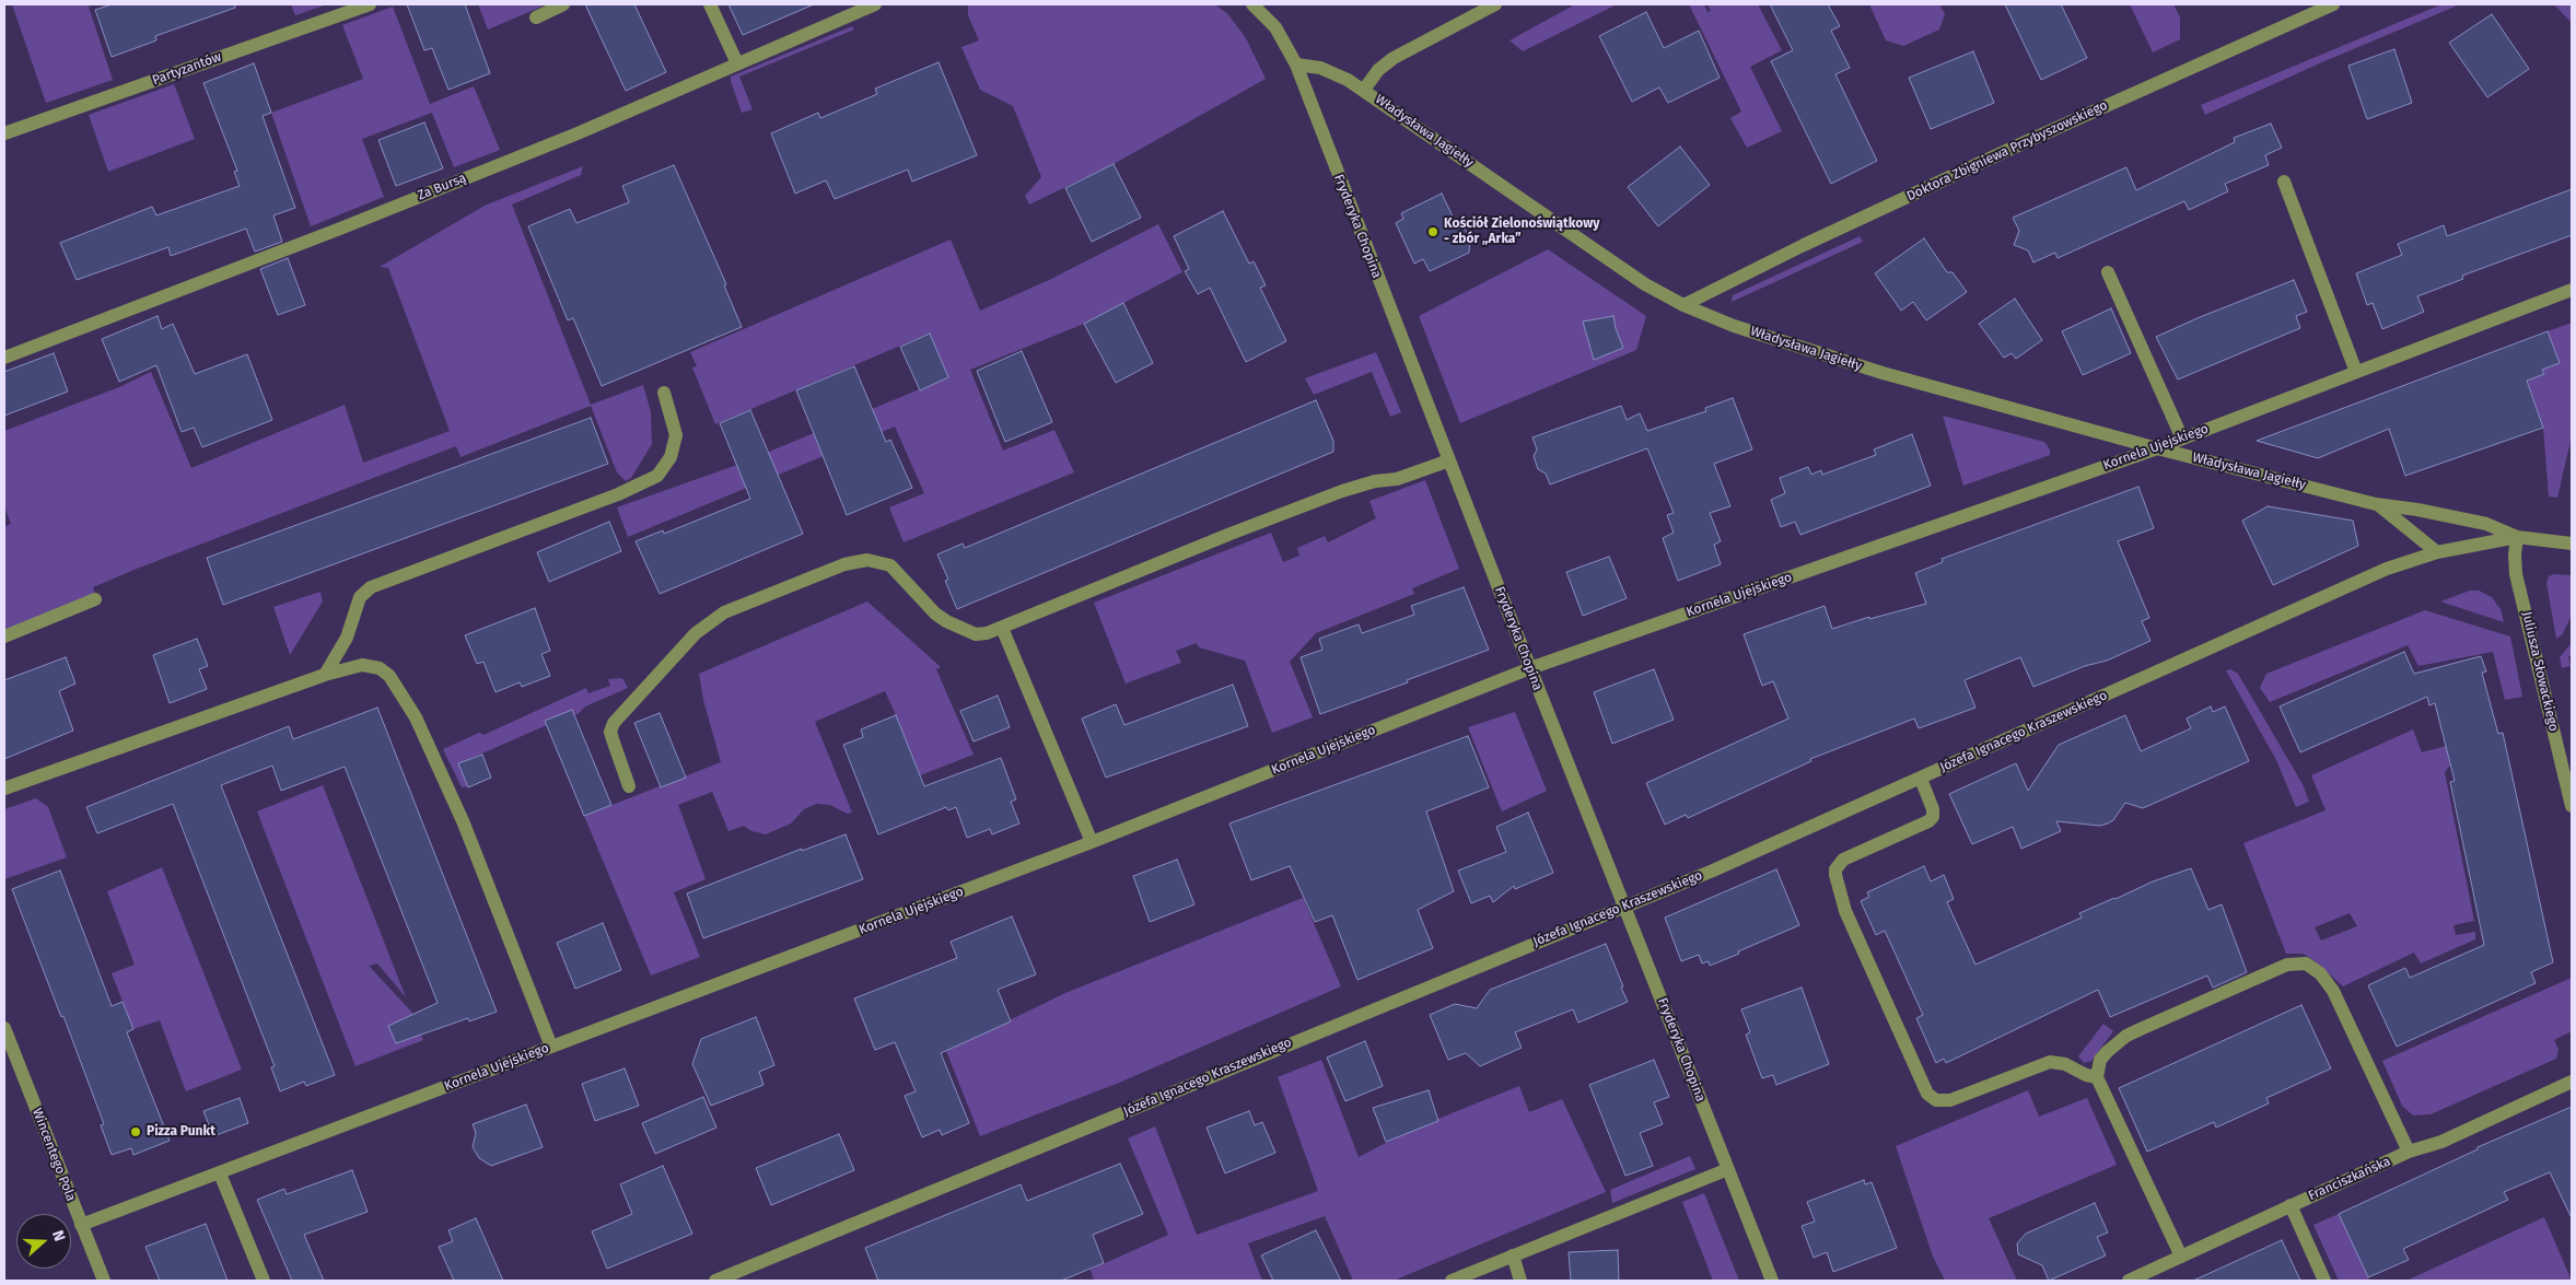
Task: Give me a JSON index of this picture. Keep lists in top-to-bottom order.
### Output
{
  "streets": {
    "street": [
      "Partyzantów",
      "Władysława Jagiełły",
      "Doktora Zbigniewa Przybyszowskiego",
      "Za Bursą",
      "Fryderyka Chopina",
      "Kornela Ujejskiego",
      "Juliusza Słowackiego",
      "Józefa Ignacego Kraszewskiego",
      "Wincentego Pola",
      "Franciszkańska"
    ]
  },
  "crossings": [
    ["Władysława Jagiełły", "Doktora Zbigniewa Przybyszowskiego"],
    ["Władysława Jagiełły", "Fryderyka Chopina"],
    ["Władysława Jagiełły", "Kornela Ujejskiego"],
    ["Władysława Jagiełły", "Juliusza Słowackiego"],
    ["Władysława Jagiełły", "Józefa Ignacego Kraszewskiego"],
    ["Fryderyka Chopina", "Kornela Ujejskiego"],
    ["Fryderyka Chopina", "Józefa Ignacego Kraszewskiego"],
    ["Kornela Ujejskiego", "Wincentego Pola"],
    ["Juliusza Słowackiego", "Józefa Ignacego Kraszewskiego"]
  ],
  "places": ["Kościół Zielonoświątkowy - zbór „Arka”", "Pizza Punkt"],
  "north": "right"
}
